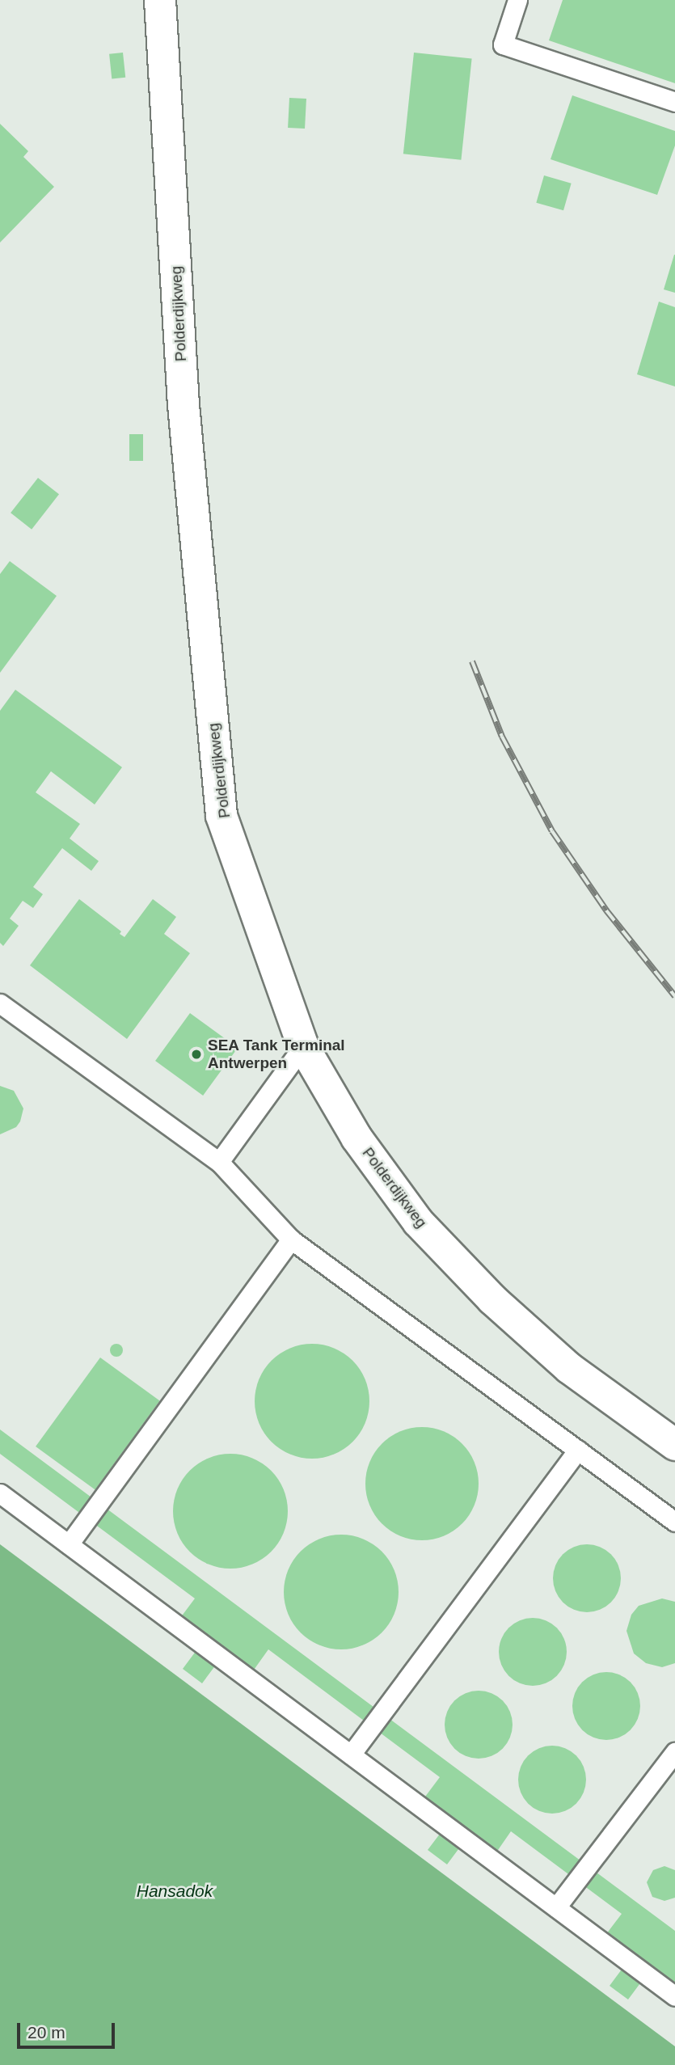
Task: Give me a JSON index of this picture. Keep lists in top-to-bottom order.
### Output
{
  "streets": {
    "street": ["Polderdijkweg"]
  },
  "water": ["Hansadok"],
  "places": ["SEA Tank Terminal Antwerpen"],
  "scale_bar": "20 m"
}
